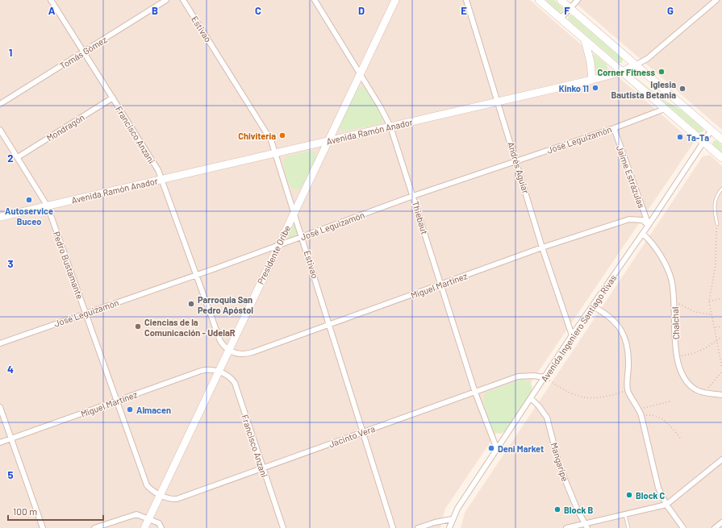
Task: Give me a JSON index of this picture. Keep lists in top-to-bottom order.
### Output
{
  "streets": {
    "street": [
      "Estivao",
      "Tomás Gómez",
      "Mondragón",
      "Avenida Ramón Anador",
      "Francisco Anzani",
      "José Leguizamón",
      "Andrés Aguiar",
      "Jaime Estrázulas",
      "Thiebaut",
      "Presidente Oribe",
      "Pedro Bustamante",
      "Miguel Martínez",
      "Chalchal",
      "Avenida Ingeniero Santiago Rivas",
      "Jacinto Vera",
      "Mangaripe"
    ]
  },
  "crossings": [
    ["Estivao", "Avenida Ramón Anador"],
    ["Estivao", "José Leguizamón"],
    ["Estivao", "Presidente Oribe"],
    ["Estivao", "Miguel Martínez"],
    ["Estivao", "Jacinto Vera"],
    ["Tomás Gómez", "Francisco Anzani"],
    ["Mondragón", "Francisco Anzani"],
    ["Mondragón", "Pedro Bustamante"],
    ["Avenida Ramón Anador", "Francisco Anzani"],
    ["Avenida Ramón Anador", "Andrés Aguiar"],
    ["Avenida Ramón Anador", "Thiebaut"],
    ["Avenida Ramón Anador", "Presidente Oribe"],
    ["Avenida Ramón Anador", "Pedro Bustamante"],
    ["Francisco Anzani", "José Leguizamón"],
    ["Francisco Anzani", "Presidente Oribe"],
    ["Francisco Anzani", "Miguel Martínez"],
    ["Francisco Anzani", "Jacinto Vera"],
    ["José Leguizamón", "Andrés Aguiar"],
    ["José Leguizamón", "Jaime Estrázulas"],
    ["José Leguizamón", "Thiebaut"],
    ["José Leguizamón", "Presidente Oribe"],
    ["José Leguizamón", "Pedro Bustamante"],
    ["Andrés Aguiar", "Miguel Martínez"],
    ["Andrés Aguiar", "Avenida Ingeniero Santiago Rivas"],
    ["Jaime Estrázulas", "Miguel Martínez"],
    ["Jaime Estrázulas", "Avenida Ingeniero Santiago Rivas"],
    ["Thiebaut", "Presidente Oribe"],
    ["Thiebaut", "Miguel Martínez"],
    ["Thiebaut", "Avenida Ingeniero Santiago Rivas"],
    ["Thiebaut", "Jacinto Vera"],
    ["Presidente Oribe", "Pedro Bustamante"],
    ["Presidente Oribe", "Miguel Martínez"],
    ["Presidente Oribe", "Jacinto Vera"],
    ["Pedro Bustamante", "Miguel Martínez"],
    ["Pedro Bustamante", "Jacinto Vera"],
    ["Miguel Martínez", "Avenida Ingeniero Santiago Rivas"],
    ["Chalchal", "Avenida Ingeniero Santiago Rivas"],
    ["Avenida Ingeniero Santiago Rivas", "Jacinto Vera"],
    ["Avenida Ingeniero Santiago Rivas", "Mangaripe"]
  ],
  "places": [
    "Corner Fitness",
    "Kinko 11",
    "Iglesia Bautista Betania",
    "Chivitería",
    "Ta-Ta",
    "Autoservice Buceo",
    "Parroquia San Pedro Apóstol",
    "Ciencias de la Comunicación - UdelaR",
    "Almacen",
    "Deni Market",
    "Block C",
    "Block B"
  ],
  "scale_bar": "100 m",
  "grid": {
    "columns": [
      "A",
      "B",
      "C",
      "D",
      "E",
      "F",
      "G"
    ],
    "rows": [
      "1",
      "2",
      "3",
      "4",
      "5"
    ]
  }
}
